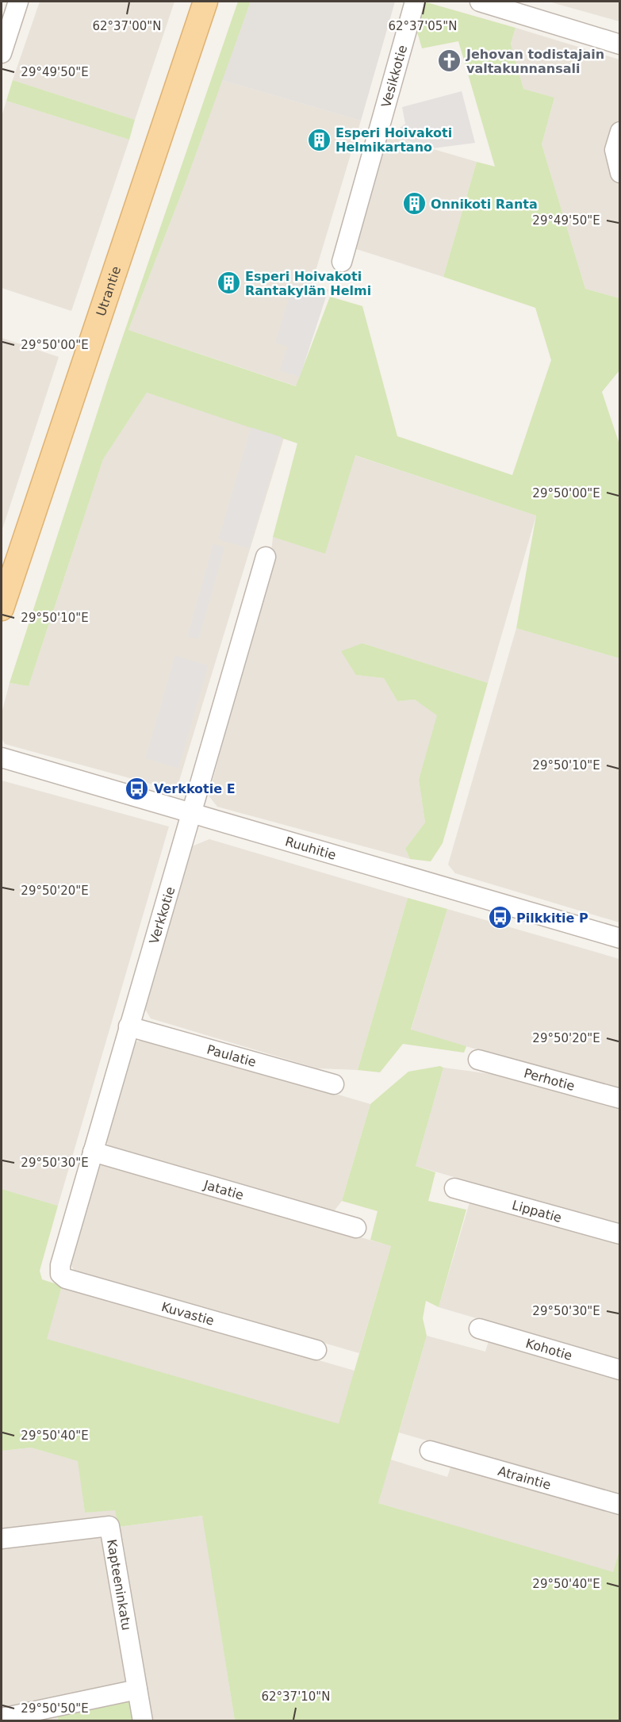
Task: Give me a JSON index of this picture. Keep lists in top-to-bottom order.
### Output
{
  "streets": {
    "main road": ["Utrantie"],
    "street": [
      "Vesikkotie",
      "Ruuhitie",
      "Verkkotie",
      "Paulatie",
      "Perhotie",
      "Jatatie",
      "Lippatie",
      "Kuvastie",
      "Kohotie",
      "Atraintie",
      "Kapteeninkatu"
    ]
  },
  "crossings": [
    ["Ruuhitie", "Verkkotie"],
    ["Verkkotie", "Paulatie"],
    ["Verkkotie", "Jatatie"],
    ["Verkkotie", "Kuvastie"]
  ],
  "places": {
    "church": ["Jehovan todistajain valtakunnansali"],
    "building": ["Esperi Hoivakoti Helmikartano", "Onnikoti Ranta", "Esperi Hoivakoti Rantakylän Helmi"],
    "bus stop": ["Verkkotie E", "Pilkkitie P"]
  },
  "coordinates": [
    "62°37'00\"N",
    "62°37'05\"N",
    "29°49'50\"E",
    "29°50'00\"E",
    "29°50'10\"E",
    "29°50'20\"E",
    "29°50'30\"E",
    "29°50'40\"E",
    "62°37'10\"N",
    "29°50'50\"E"
  ]
}
